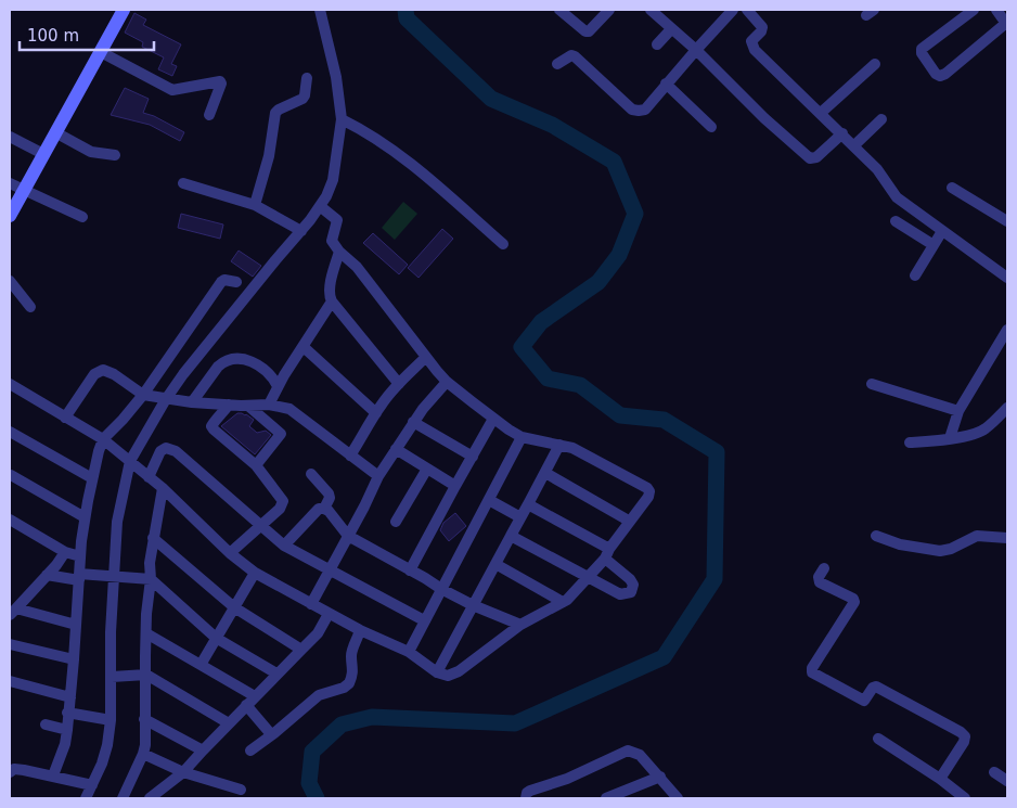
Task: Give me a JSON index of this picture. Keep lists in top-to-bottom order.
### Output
{
  "scale_bar": "100 m"
}
